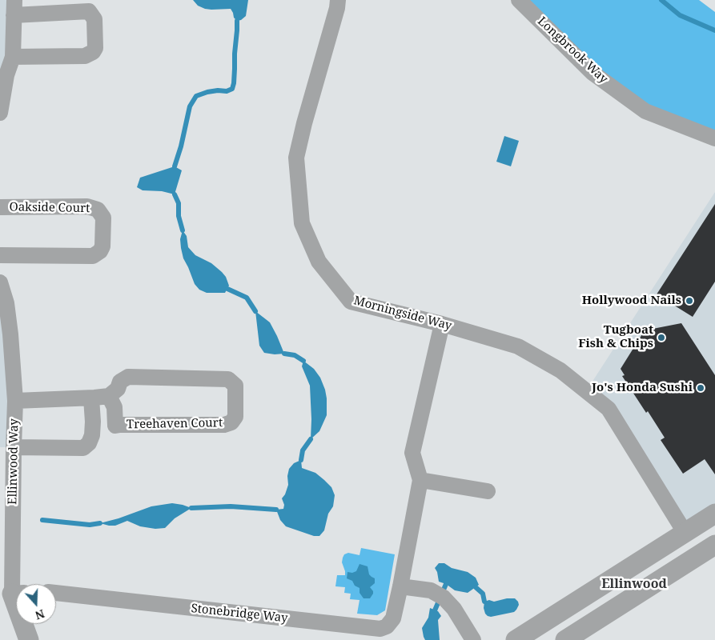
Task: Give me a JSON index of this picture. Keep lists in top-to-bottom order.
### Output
{
  "streets": {
    "street": [
      "Longbrook Way",
      "Oakside Court",
      "Morningside Way",
      "Treehaven Court",
      "Ellinwood Way",
      "Stonebridge Way"
    ]
  },
  "crossings": [
    ["Morningside Way", "Stonebridge Way"]
  ],
  "districts": ["Ellinwood"],
  "places": ["Hollywood Nails", "Tugboat Fish & Chips", "Jo's Honda Sushi"],
  "north": "bottom"
}
